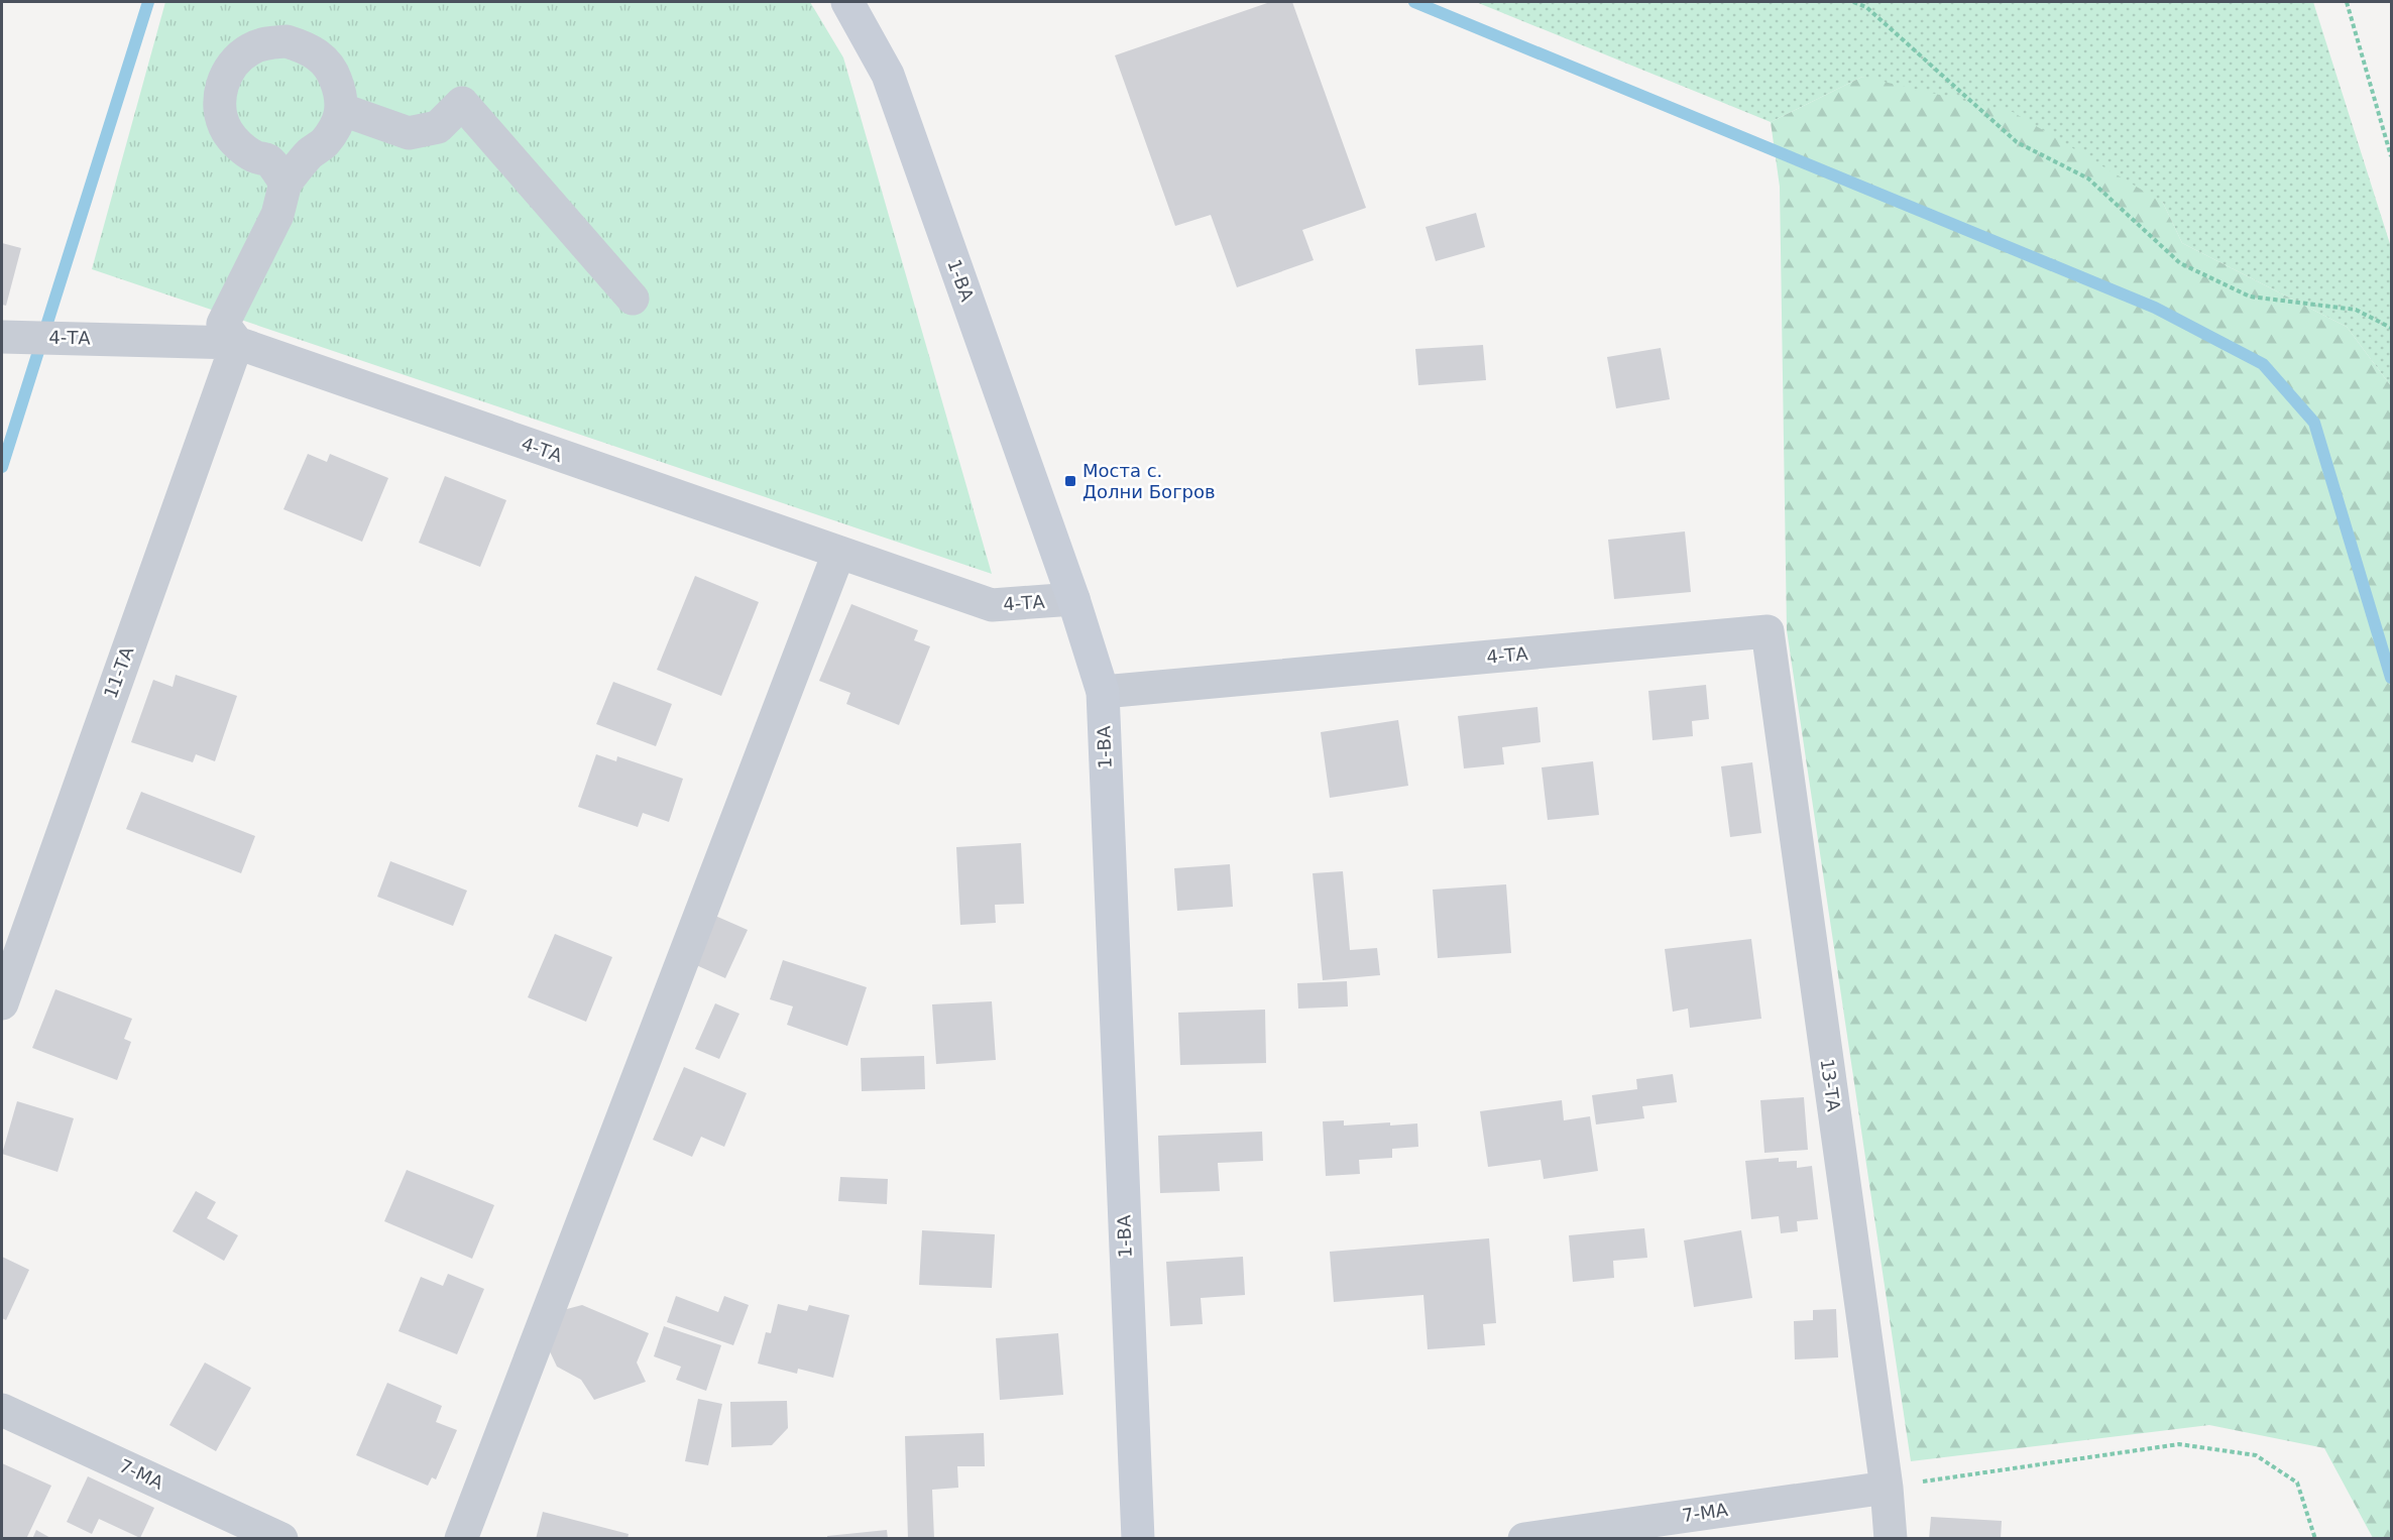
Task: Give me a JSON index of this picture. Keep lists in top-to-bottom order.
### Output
{
  "streets": {
    "street": [
      "1-ВА",
      "4-ТА",
      "11-ТА",
      "13-ТА",
      "7-МА"
    ]
  },
  "crossings": [
    ["1-ВА", "4-ТА"],
    ["4-ТА", "11-ТА"],
    ["4-ТА", "13-ТА"],
    ["13-ТА", "7-МА"]
  ],
  "places": {
    "transit": ["Моста с. Долни Богров"]
  }
}
